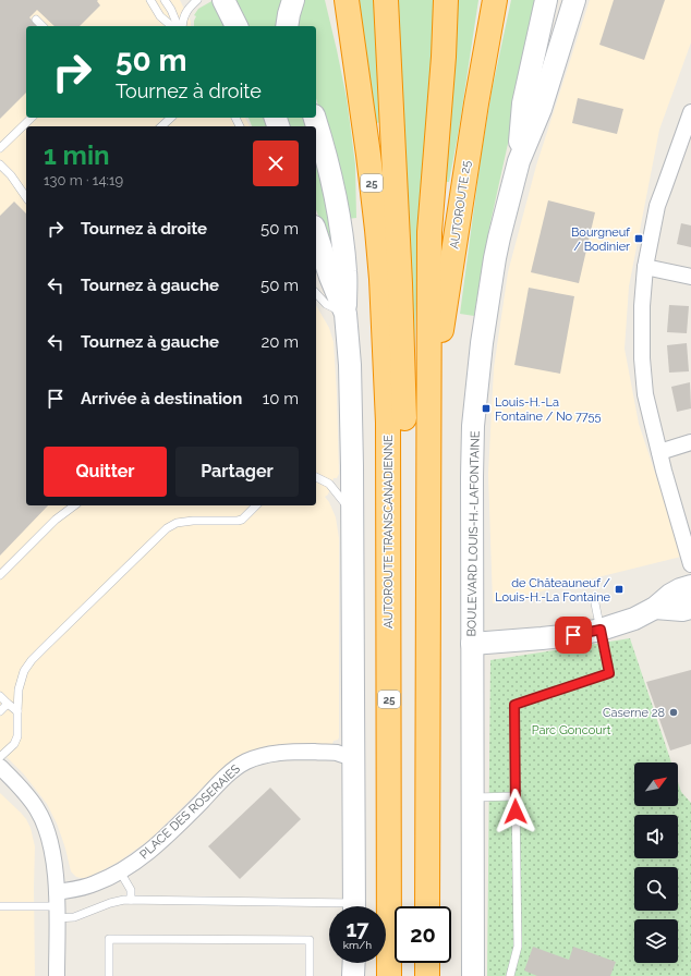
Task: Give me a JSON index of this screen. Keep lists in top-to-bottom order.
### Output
{
  "streets": {
    "highway": ["25", "AUTOROUTE 25", "AUTOROUTE TRANSCANADIENNE"],
    "main road": ["BOULEVARD LOUIS-H.-LAFONTAINE"],
    "street": ["PLACE DES ROSERAIES"]
  },
  "parks": ["Parc Goncourt"],
  "places": {
    "transit": ["Bourgneuf / Bodinier", "Louis-H.-La Fontaine / No 7755", "de Châteauneuf / Louis-H.-La Fontaine"],
    "other": ["Caserne 28"]
  },
  "north": "top right",
  "page": {
    "turn": ["50 m", "Tournez à droite"],
    "heading": ["1 min", "130 m · 14:19"],
    "list": [
      {
        "name": "Tournez à droite",
        "value": "50 m"
      },
      {
        "name": "Tournez à gauche",
        "value": "50 m"
      },
      {
        "name": "Tournez à gauche",
        "value": "20 m"
      },
      {
        "name": "Arrivée à destination",
        "value": "10 m"
      }
    ],
    "buttons": ["Quitter", "Partager"],
    "speed": "17 km/h",
    "limit": "20"
  }
}
